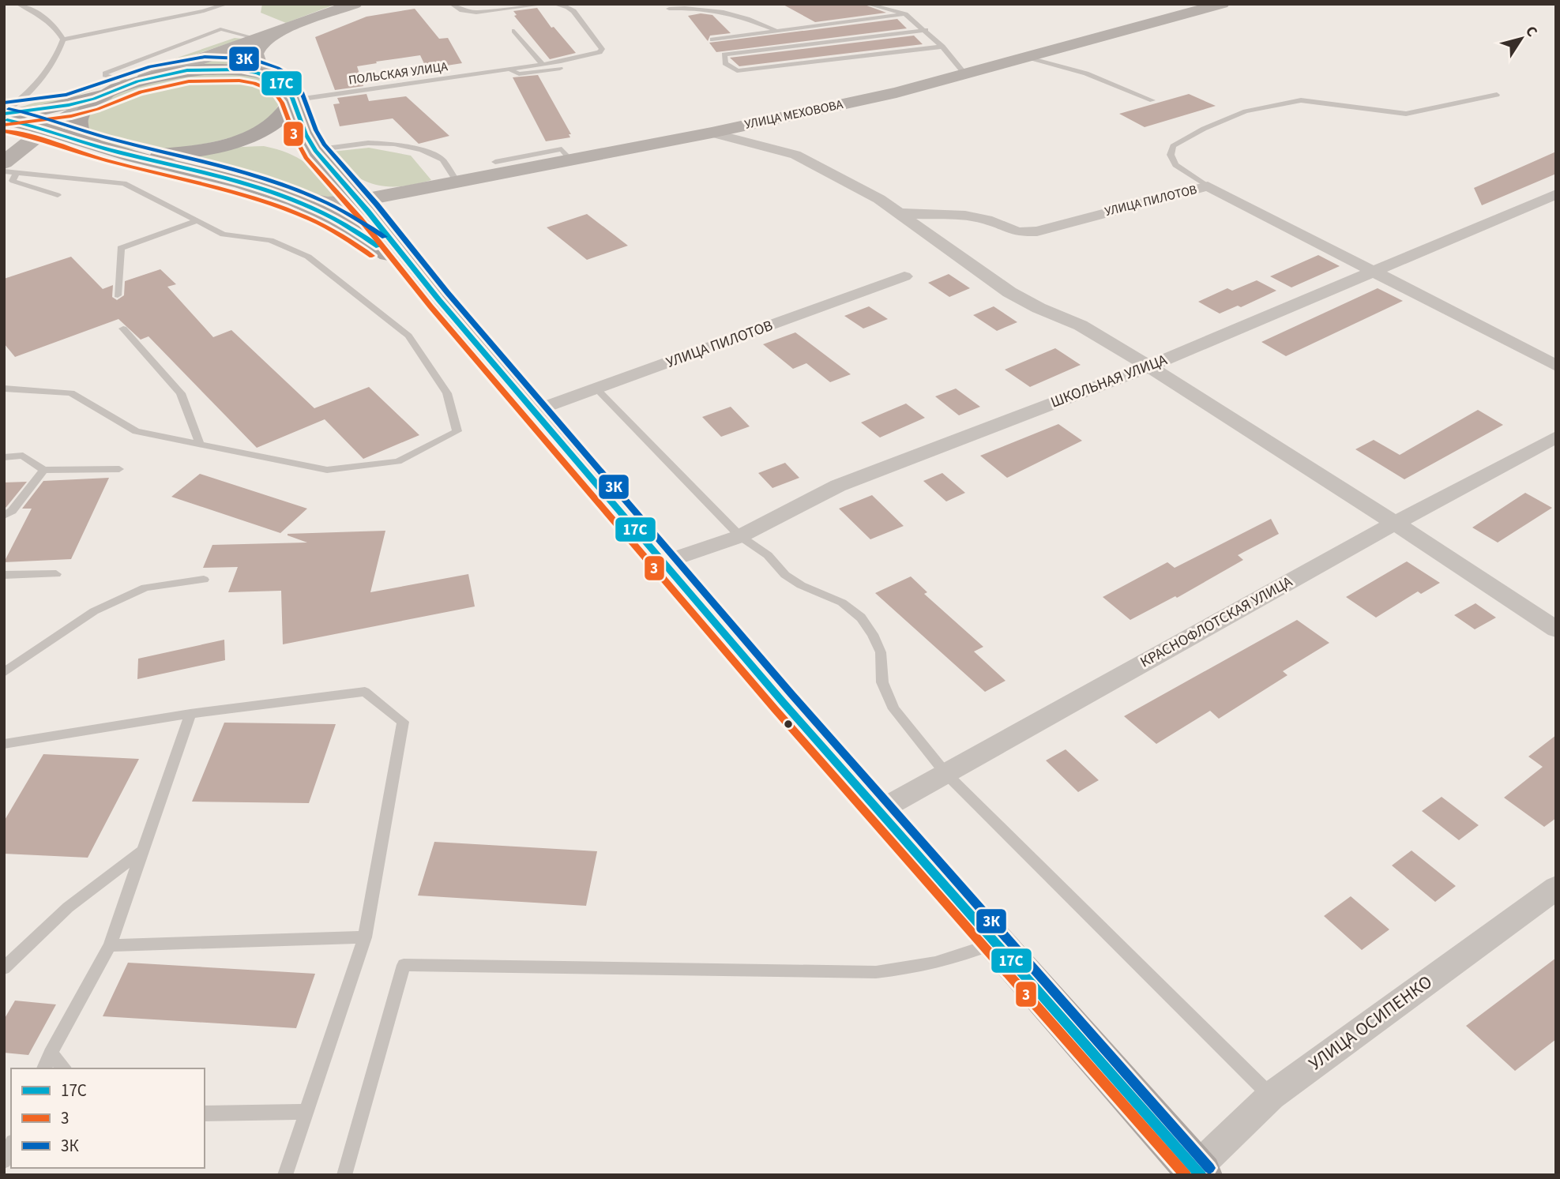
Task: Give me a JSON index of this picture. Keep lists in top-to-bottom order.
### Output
{
  "streets": {
    "street": [
      "УЛИЦА МЕХОВОВА",
      "УЛИЦА ПИЛОТОВ",
      "ШКОЛЬНАЯ УЛИЦА",
      "КРАСНОФЛОТСКАЯ УЛИЦА",
      "УЛИЦА ОСИПЕНКО"
    ],
    "lane": ["ПОЛЬСКАЯ УЛИЦА"]
  },
  "lines": ["transit line 3К", "transit line 17С", "transit line 3"],
  "legend": ["17С", "3", "3К"],
  "north": "top right"
}
